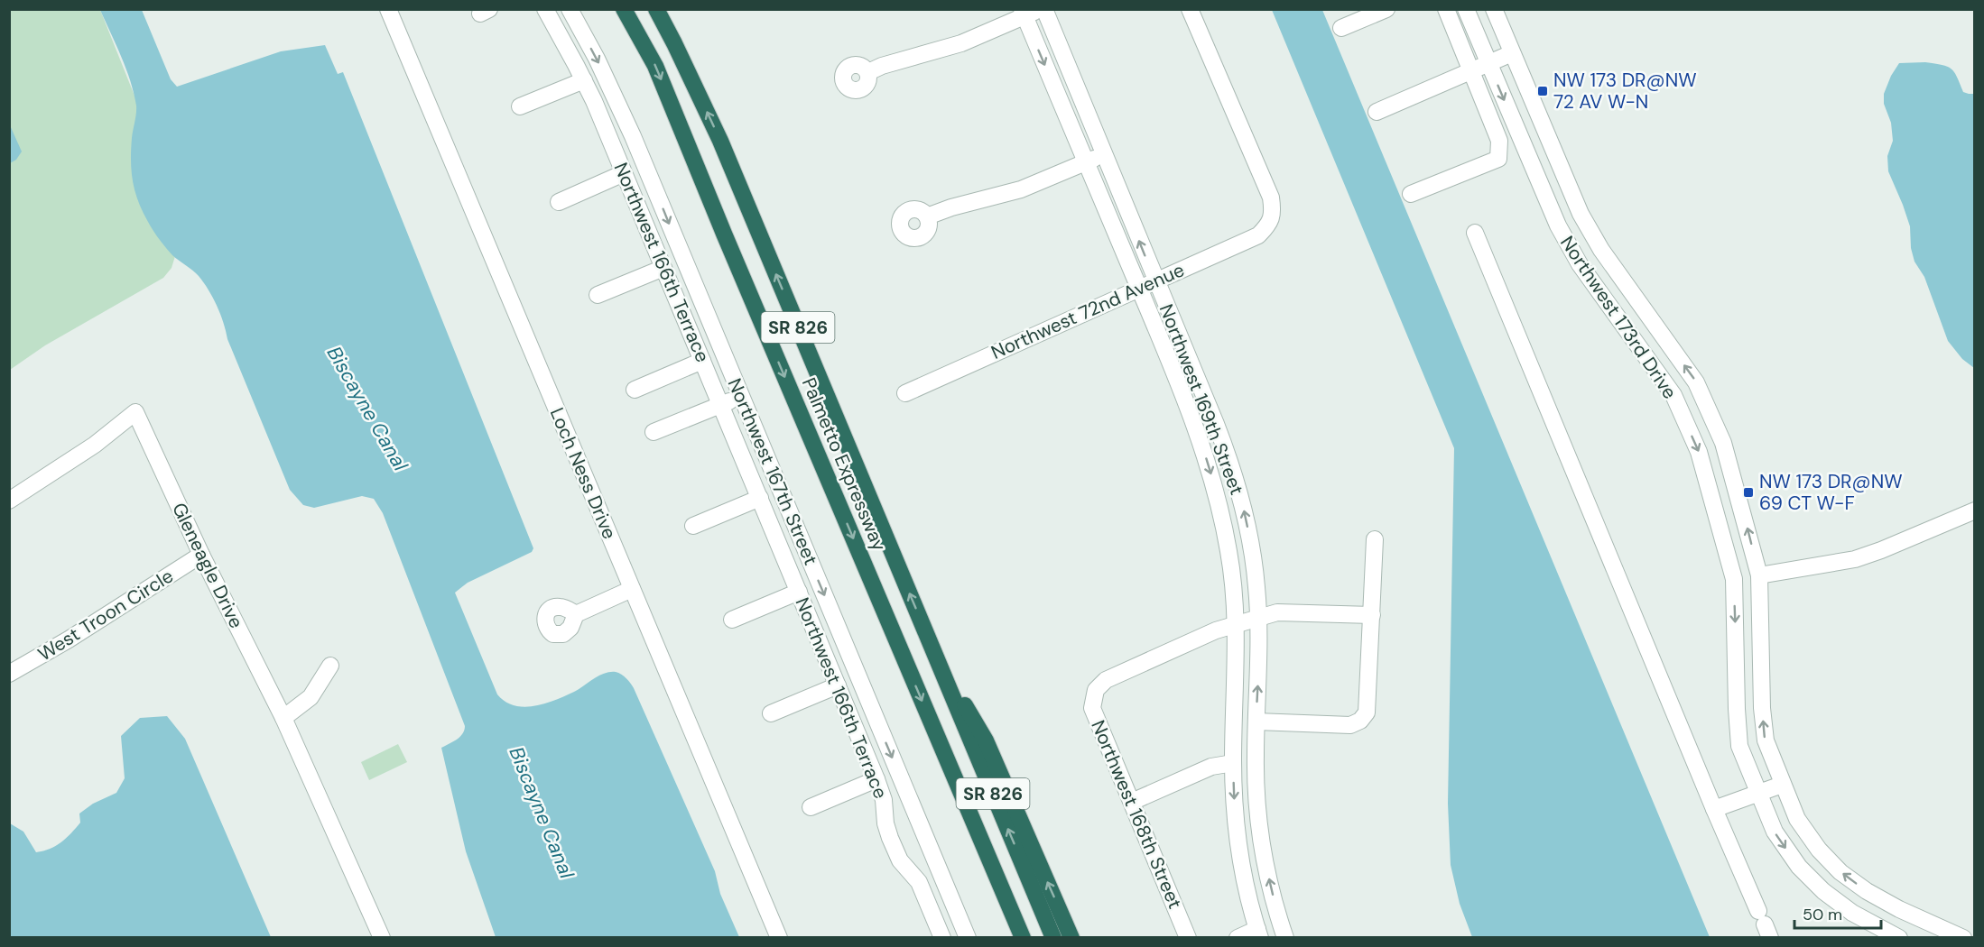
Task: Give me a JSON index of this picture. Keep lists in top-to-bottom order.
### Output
{
  "streets": {
    "highway": ["SR 826", "Palmetto Expressway"],
    "street": [
      "Northwest 166th Terrace",
      "Northwest 72nd Avenue",
      "Northwest 173rd Drive",
      "Northwest 169th Street",
      "Northwest 167th Street",
      "Loch Ness Drive",
      "Gleneagle Drive",
      "West Troon Circle",
      "Northwest 168th Street"
    ]
  },
  "crossings": [
    ["Northwest 72nd Avenue", "Northwest 169th Street"],
    ["Northwest 169th Street", "Northwest 168th Street"],
    ["Gleneagle Drive", "West Troon Circle"]
  ],
  "one_way": ["Northwest 167th Street"],
  "water": ["Biscayne Canal"],
  "places": {
    "transit": ["NW 173 DR@NW 72 AV W-N", "NW 173 DR@NW 69 CT W-F"]
  },
  "scale_bar": "50 m"
}
